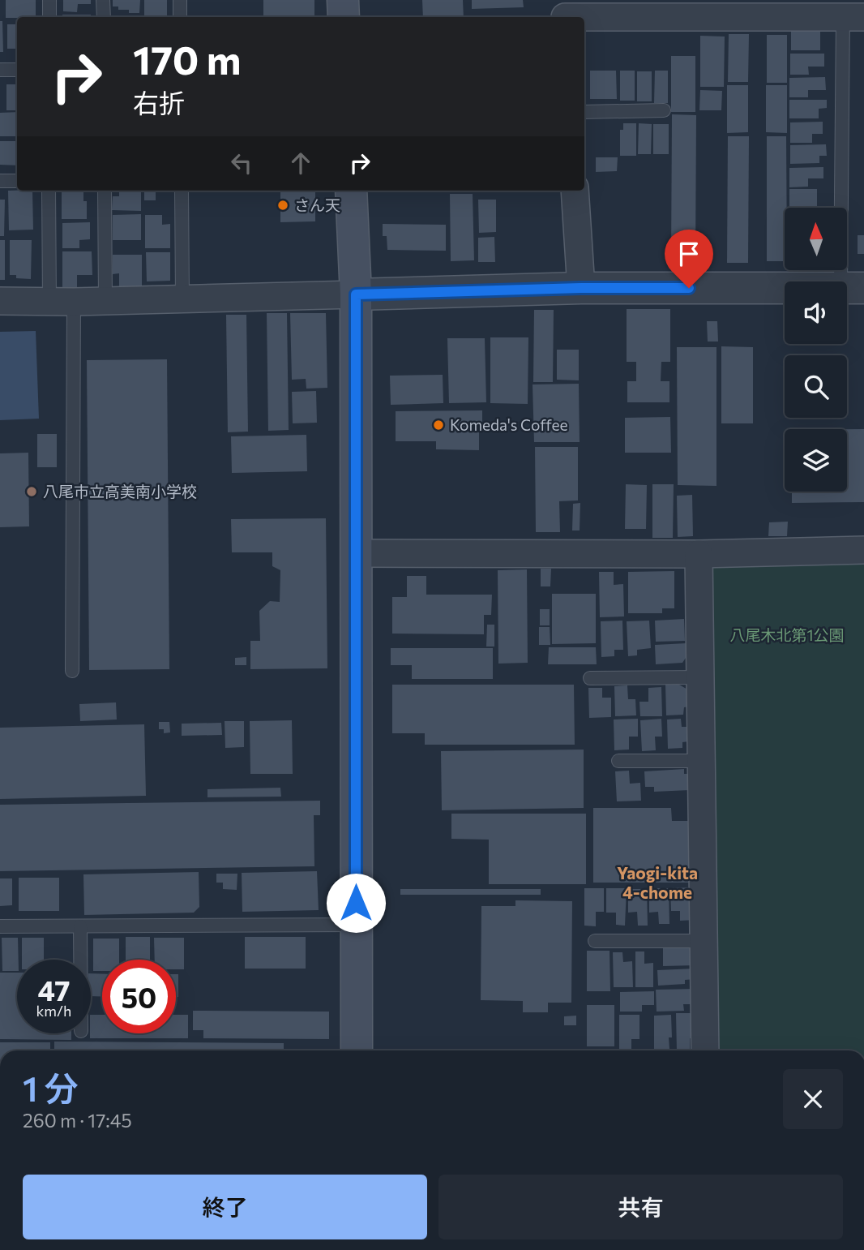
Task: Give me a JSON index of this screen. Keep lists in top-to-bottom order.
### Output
{
  "districts": ["Yaogi-kita 4-chome"],
  "parks": ["八尾木北第1公園"],
  "places": ["さん天", "Komeda's Coffee", "八尾市立高美南小学校"],
  "north": "top",
  "page": {
    "turn": ["170 m", "右折"],
    "speed": "47 km/h",
    "limit": "50",
    "heading": ["1 分", "260 m · 17:45"],
    "buttons": ["終了", "共有"]
  }
}
